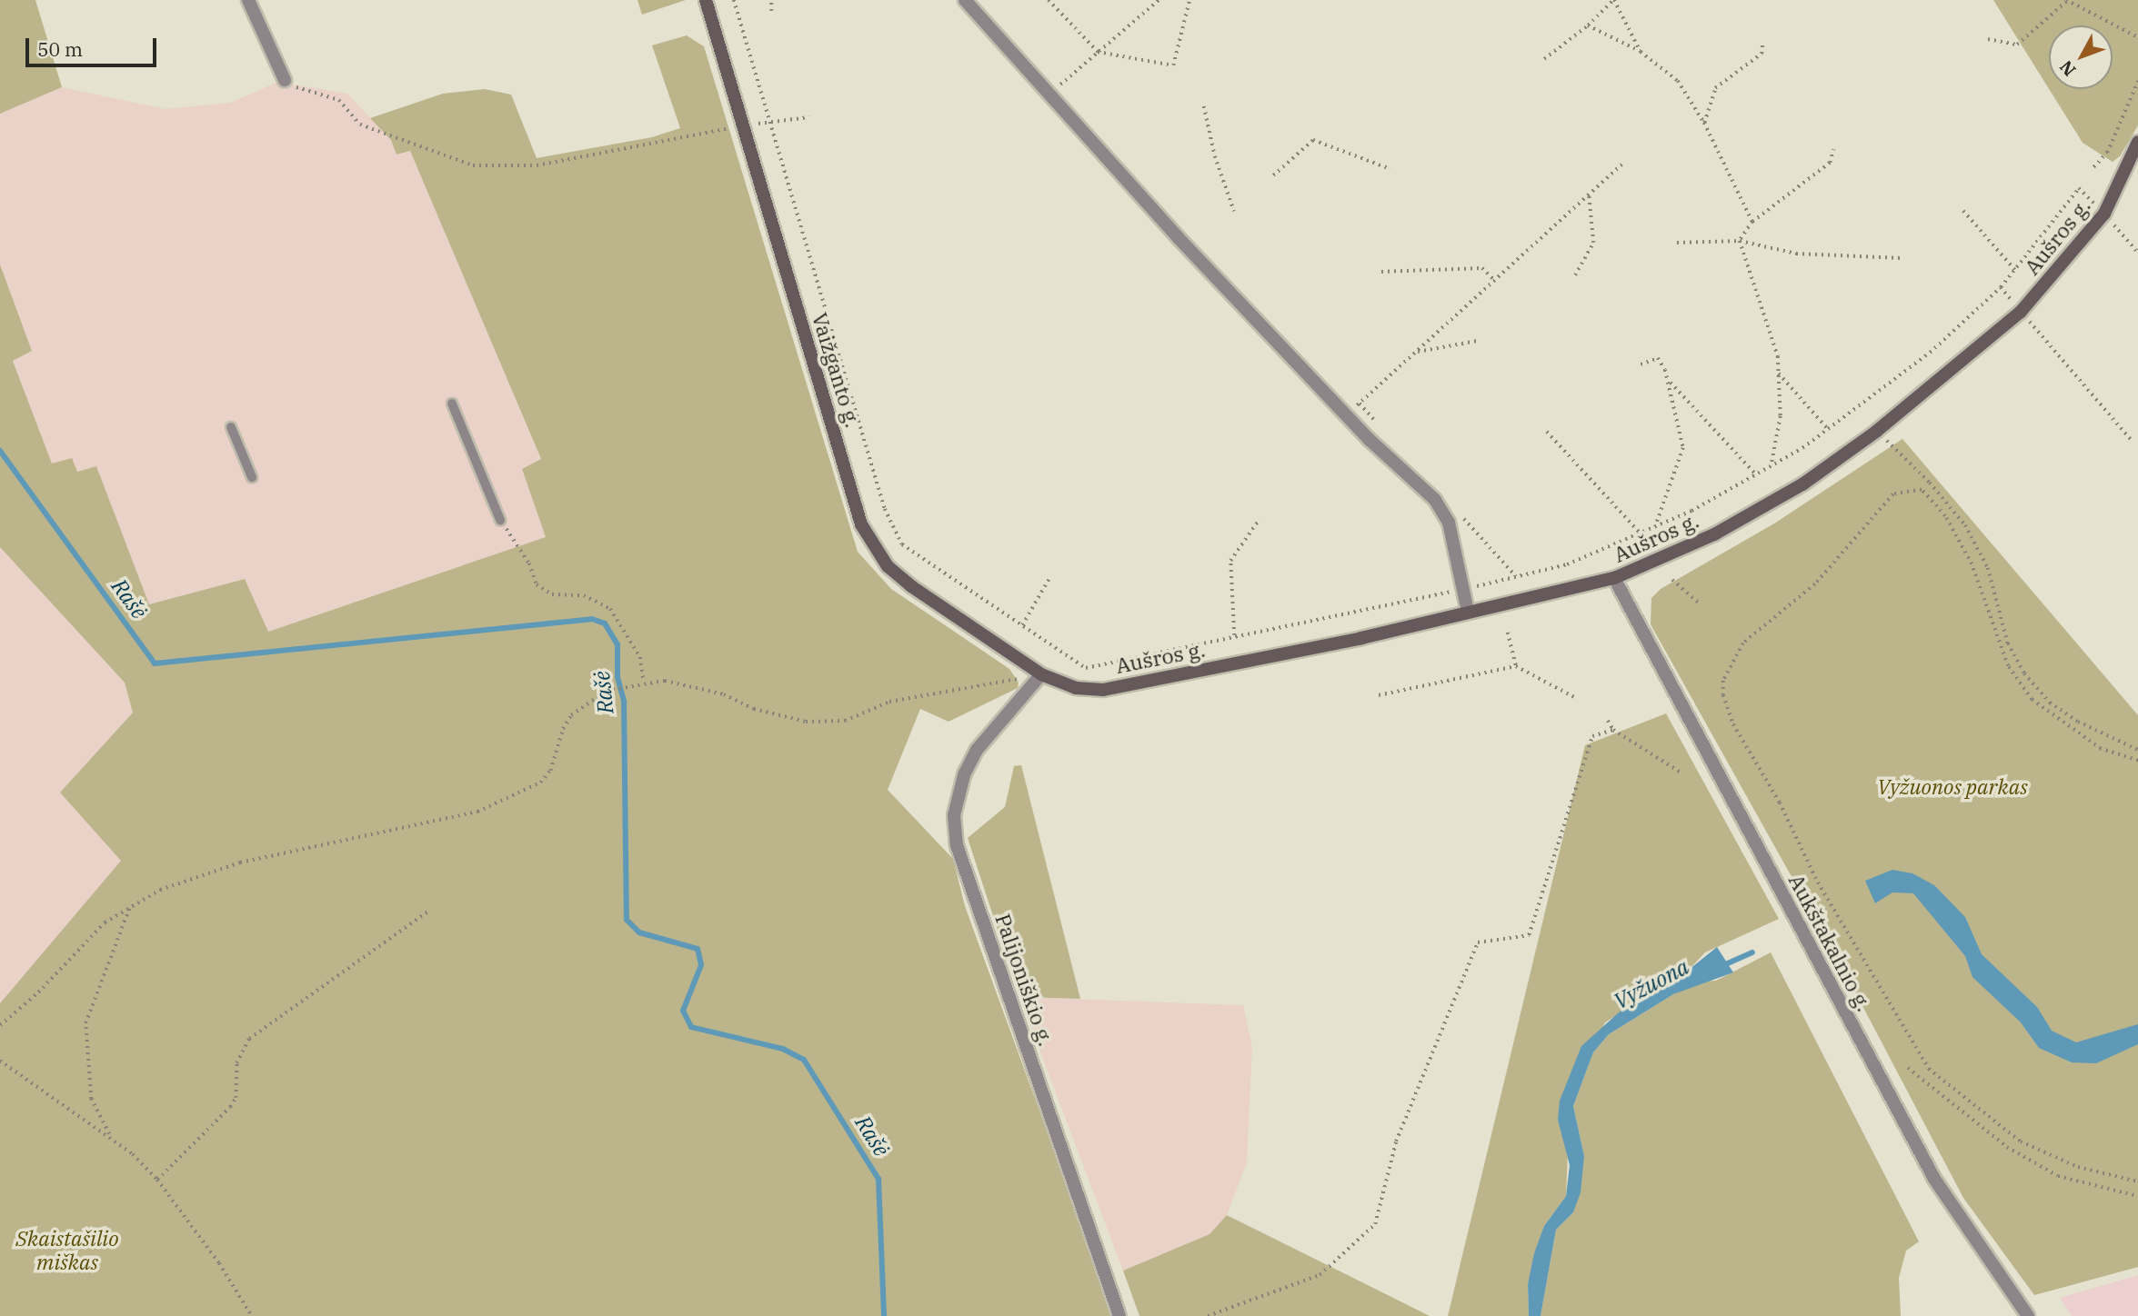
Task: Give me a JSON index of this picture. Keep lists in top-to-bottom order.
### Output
{
  "streets": {
    "street": [
      "Aušros g.",
      "Vaižganto g.",
      "Aukštakalnio g.",
      "Palijoniškio g."
    ]
  },
  "crossings": [
    ["Aušros g.", "Vaižganto g."],
    ["Aušros g.", "Aukštakalnio g."],
    ["Aušros g.", "Palijoniškio g."],
    ["Vaižganto g.", "Palijoniškio g."]
  ],
  "water": ["Rašė", "Vyžuona"],
  "parks": ["Vyžuonos parkas", "Skaistašilio miškas"],
  "scale_bar": "50 m",
  "north": "bottom left"
}
